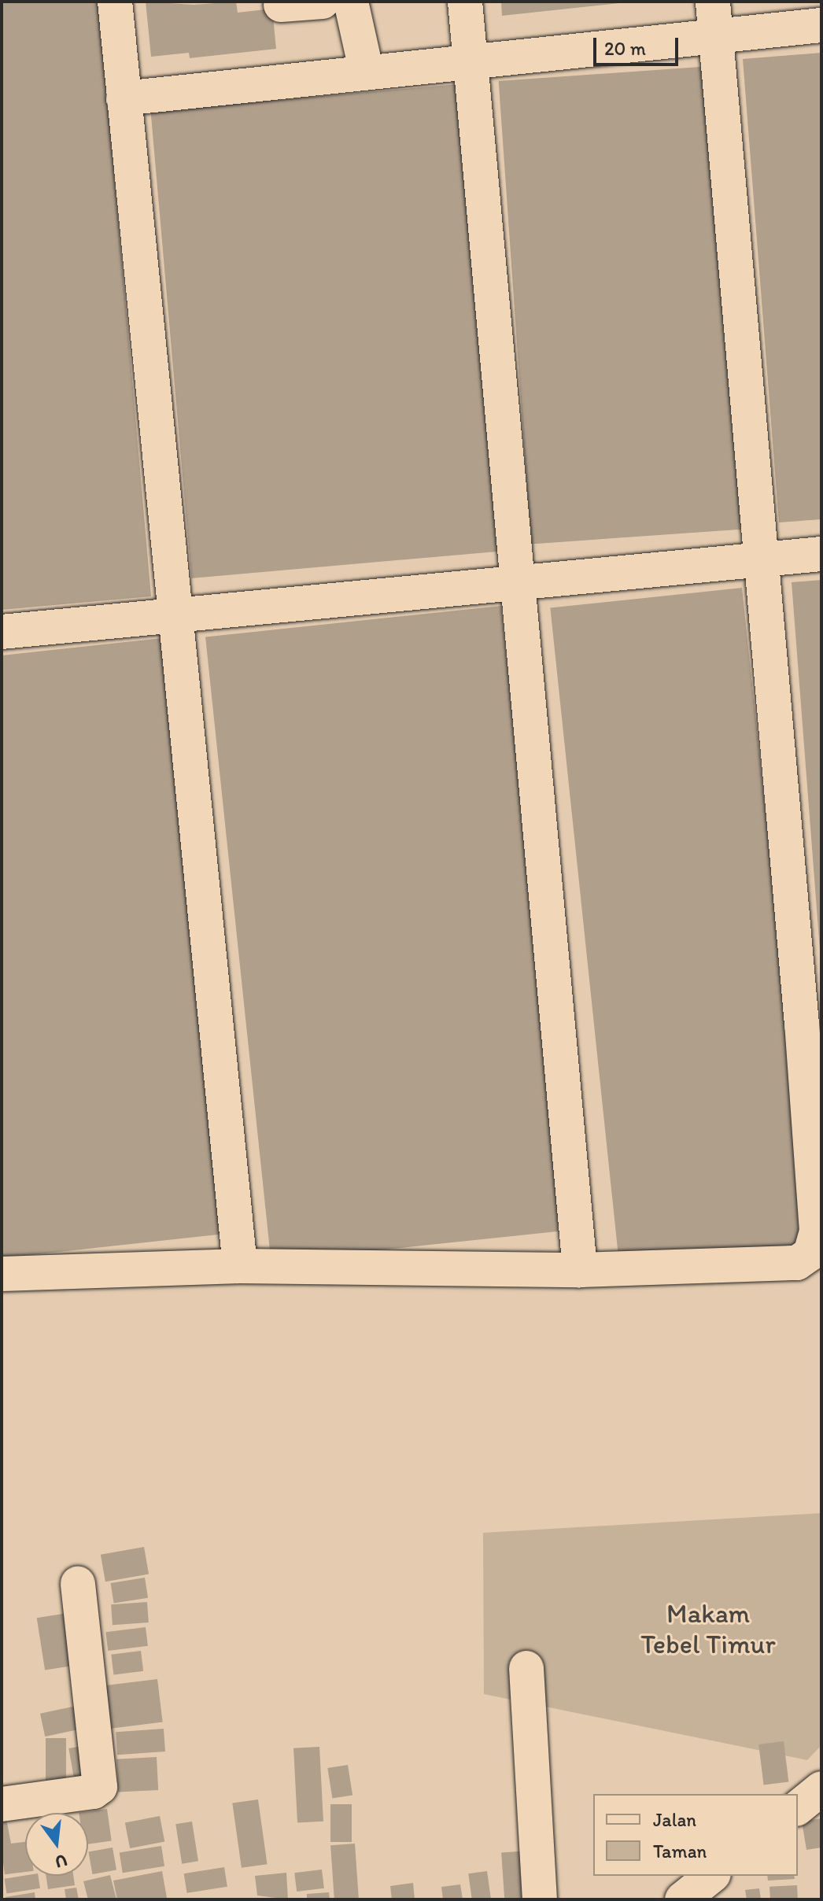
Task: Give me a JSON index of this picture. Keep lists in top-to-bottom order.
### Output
{
  "parks": ["Makam Tebel Timur"],
  "legend": ["Jalan", "Taman"],
  "scale_bar": "20 m",
  "north": "bottom"
}
